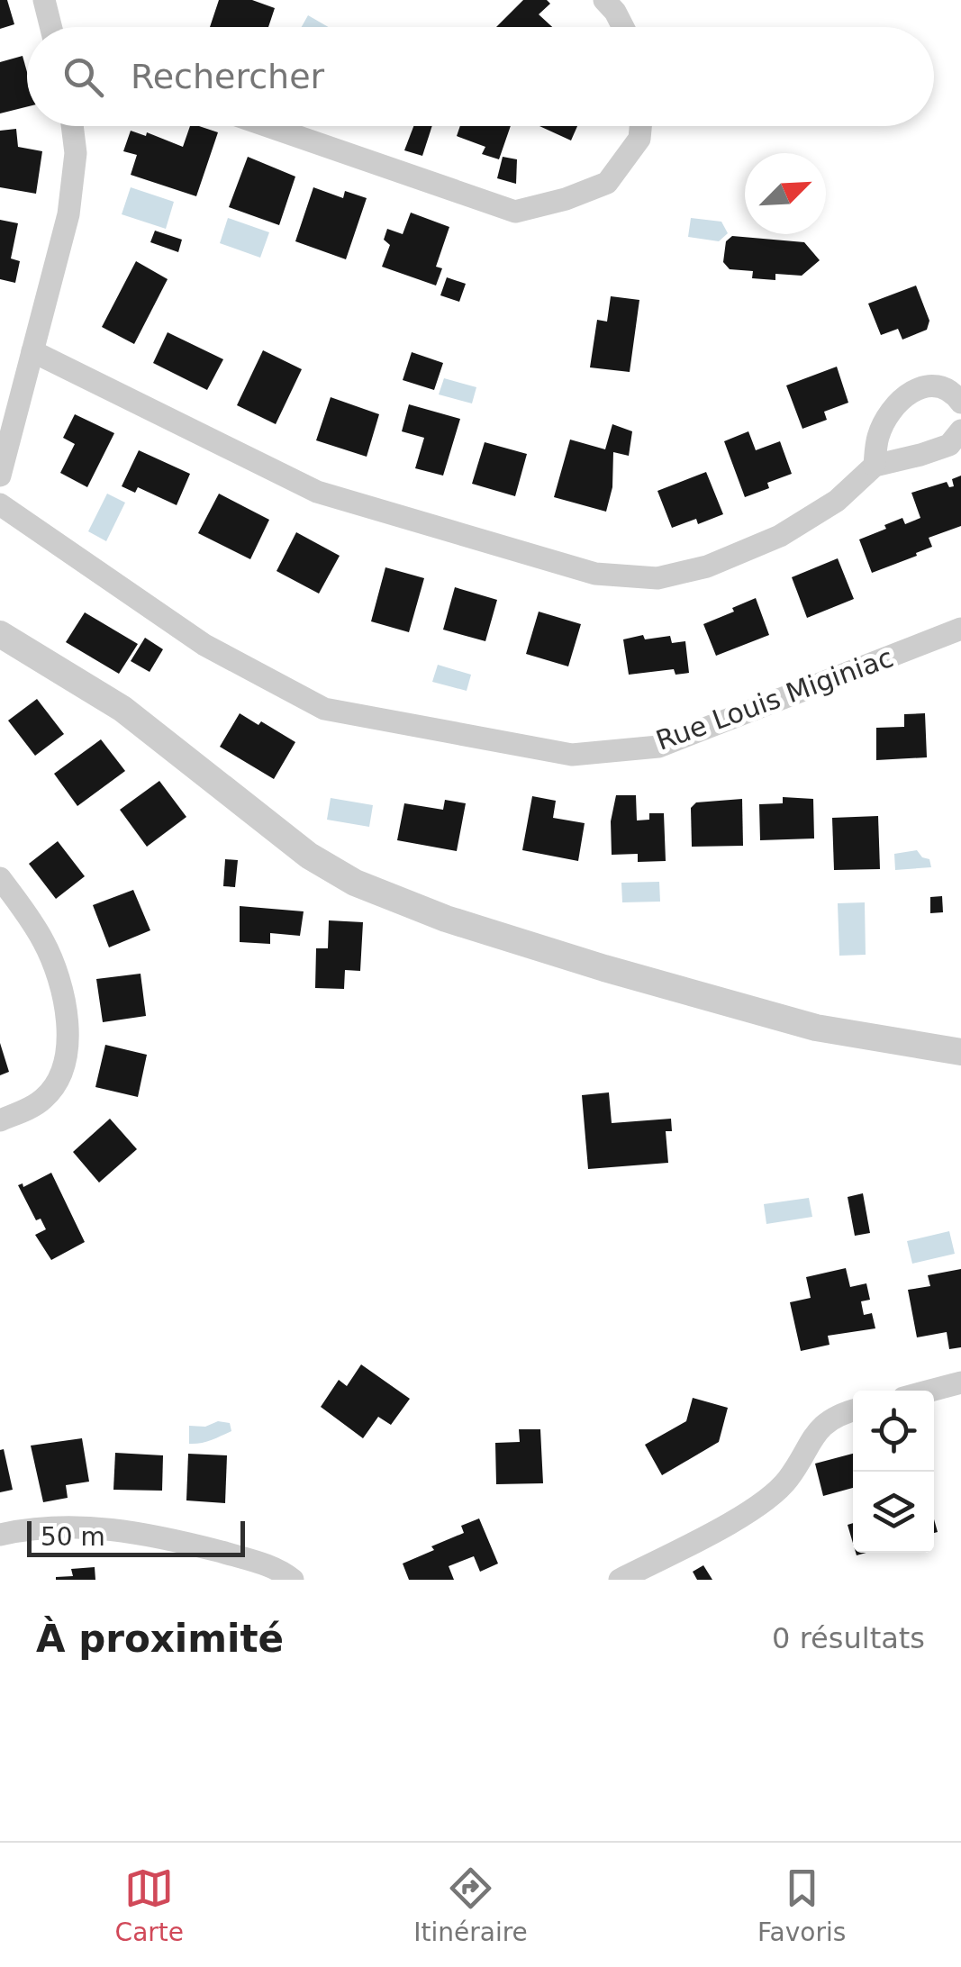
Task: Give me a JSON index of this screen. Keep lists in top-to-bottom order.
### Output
{
  "streets": {
    "street": ["Rue Louis Miginiac"]
  },
  "scale_bar": "50 m",
  "north": "top right",
  "page": {
    "search": "Rechercher",
    "scale": "50 m",
    "heading": ["À proximité", "0 résultats"],
    "nav": ["Carte", "Itinéraire", "Favoris"]
  }
}
